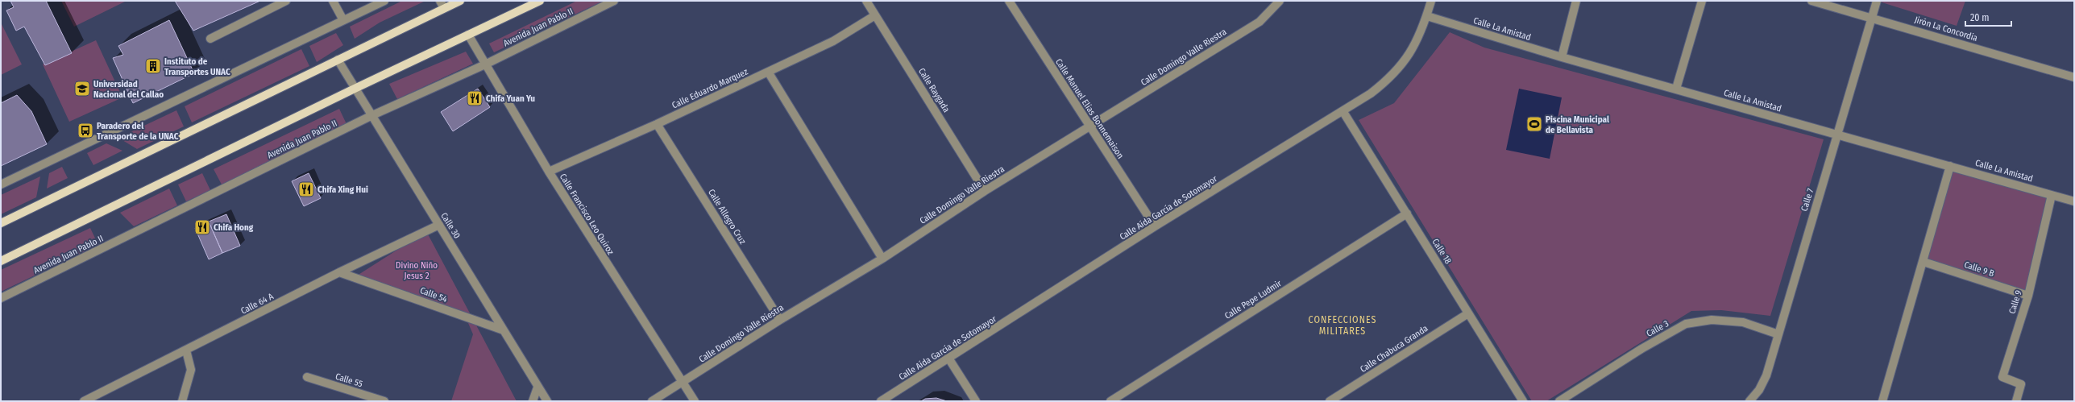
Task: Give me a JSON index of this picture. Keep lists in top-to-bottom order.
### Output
{
  "streets": {
    "street": [
      "Avenida Juan Pablo II",
      "Calle La Amistad",
      "Jirón La Concordia",
      "Calle Domingo Valle Riestra",
      "Calle Eduardo Marquez",
      "Calle Raygada",
      "Calle Manuel Elias Bonnemaison",
      "Calle 7",
      "Calle Aída García de Sotomayor",
      "Calle Francisco Leo Quiroz",
      "Calle Allegro Cruz",
      "Calle 30",
      "Calle 18",
      "Calle 9 B",
      "Calle 54",
      "Calle Pepe Ludmir",
      "Calle 9",
      "Calle 64 A",
      "Calle 3",
      "Calle Chabuca Granda",
      "Calle 55"
    ]
  },
  "crossings": [
    ["Avenida Juan Pablo II", "Calle Francisco Leo Quiroz"],
    ["Avenida Juan Pablo II", "Calle 30"],
    ["Calle La Amistad", "Calle 7"],
    ["Calle La Amistad", "Calle Aída García de Sotomayor"],
    ["Calle La Amistad", "Calle 9"],
    ["Jirón La Concordia", "Calle 7"],
    ["Calle Domingo Valle Riestra", "Calle Raygada"],
    ["Calle Domingo Valle Riestra", "Calle Manuel Elias Bonnemaison"],
    ["Calle Domingo Valle Riestra", "Calle Francisco Leo Quiroz"],
    ["Calle Domingo Valle Riestra", "Calle Allegro Cruz"],
    ["Calle Eduardo Marquez", "Calle Raygada"],
    ["Calle Eduardo Marquez", "Calle Francisco Leo Quiroz"],
    ["Calle Eduardo Marquez", "Calle Allegro Cruz"],
    ["Calle Manuel Elias Bonnemaison", "Calle Aída García de Sotomayor"],
    ["Calle 7", "Calle 3"],
    ["Calle Aída García de Sotomayor", "Calle 18"],
    ["Calle 30", "Calle 54"],
    ["Calle 30", "Calle 64 A"],
    ["Calle 18", "Calle Pepe Ludmir"],
    ["Calle 18", "Calle Chabuca Granda"],
    ["Calle 9 B", "Calle 9"],
    ["Calle 54", "Calle 64 A"]
  ],
  "districts": ["CONFECCIONES MILITARES"],
  "parks": ["Divino Niño Jesus 2"],
  "places": {
    "building": ["Instituto de Transportes UNAC"],
    "school or university": ["Universidad Nacional del Callao"],
    "restaurant": ["Chifa Yuan Yu", "Chifa Xing Hui", "Chifa Hong"],
    "sports": ["Piscina Municipal de Bellavista"],
    "bus stop": ["Paradero del Transporte de la UNAC"]
  },
  "scale_bar": "20 m"
}
